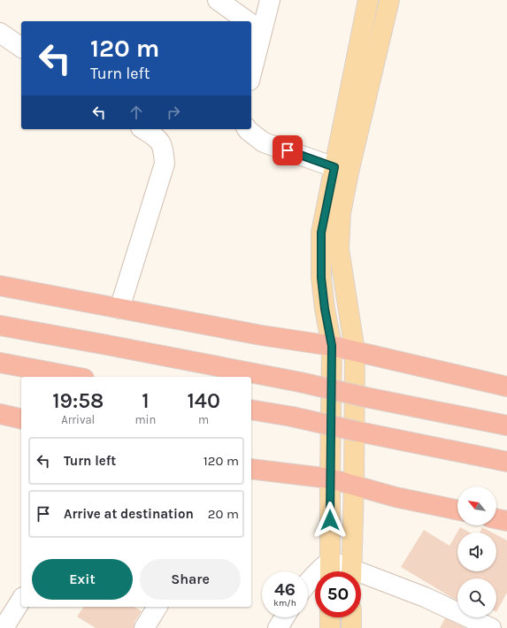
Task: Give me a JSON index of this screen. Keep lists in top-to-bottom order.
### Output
{
  "north": "top left",
  "page": {
    "turn": ["120 m", "Turn left"],
    "eta": [
      "19:58",
      "Arrival",
      "1",
      "min",
      "140",
      "m"
    ],
    "list": [
      {
        "name": "Turn left",
        "value": "120 m"
      },
      {
        "name": "Arrive at destination",
        "value": "20 m"
      }
    ],
    "buttons": ["Exit", "Share"],
    "speed": "46 km/h",
    "limit": "50"
  }
}
